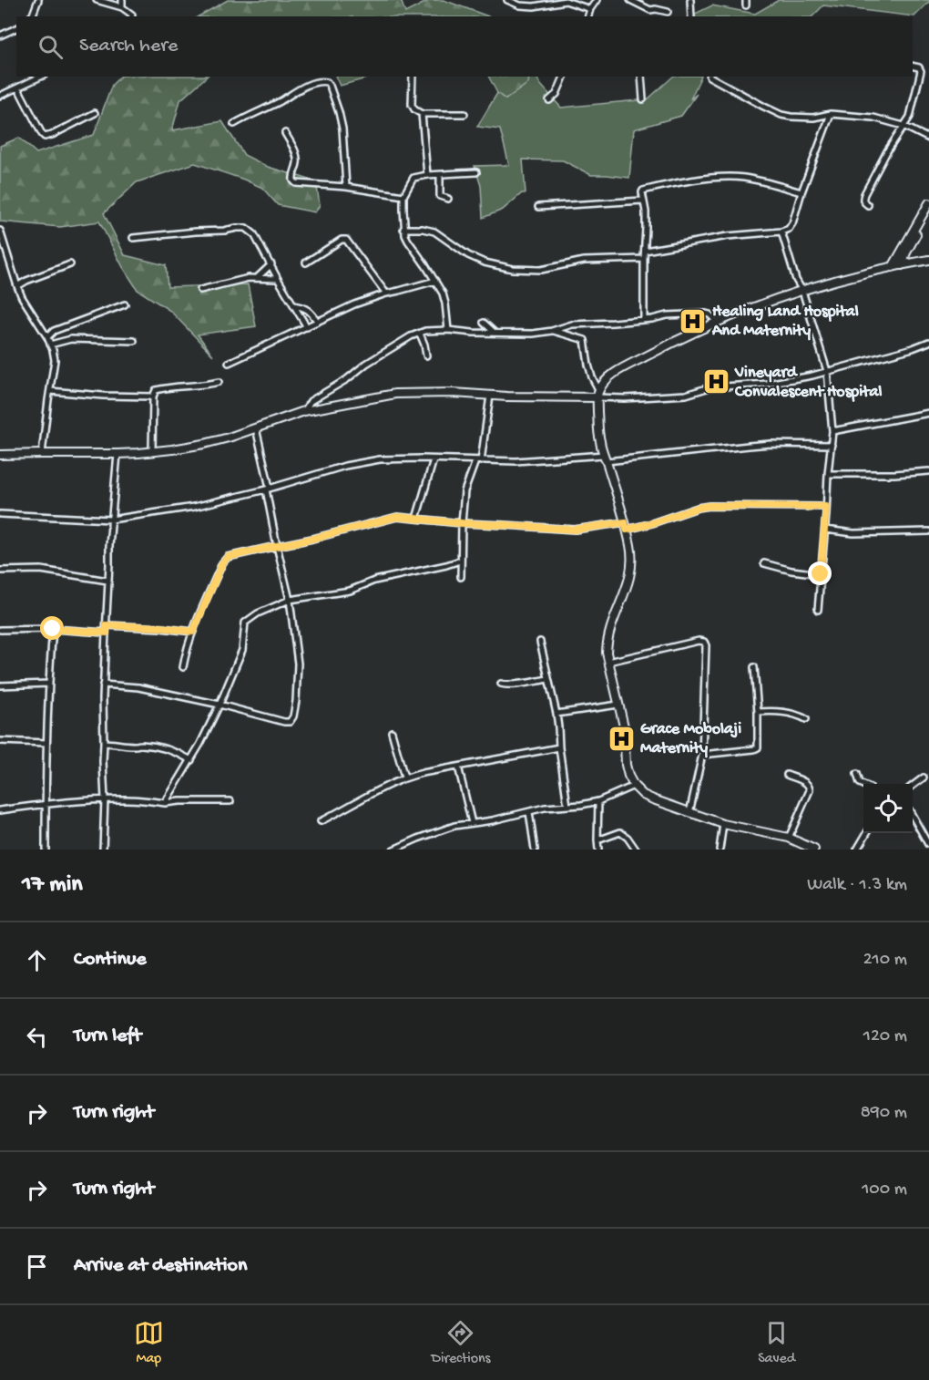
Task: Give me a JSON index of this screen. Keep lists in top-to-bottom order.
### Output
{
  "places": {
    "hospital": ["Healing Land Hospital And Maternity", "Vineyard Convalescent Hospital", "Grace Mobolaji Maternity"]
  },
  "page": {
    "search": "Search here",
    "heading": ["17 min", "Walk · 1.3 km"],
    "list": [
      ["Continue", "210 m"],
      ["Turn left", "120 m"],
      ["Turn right", "890 m"],
      ["Turn right", "100 m"],
      "Arrive at destination"
    ],
    "nav": ["Map", "Directions", "Saved"]
  }
}
